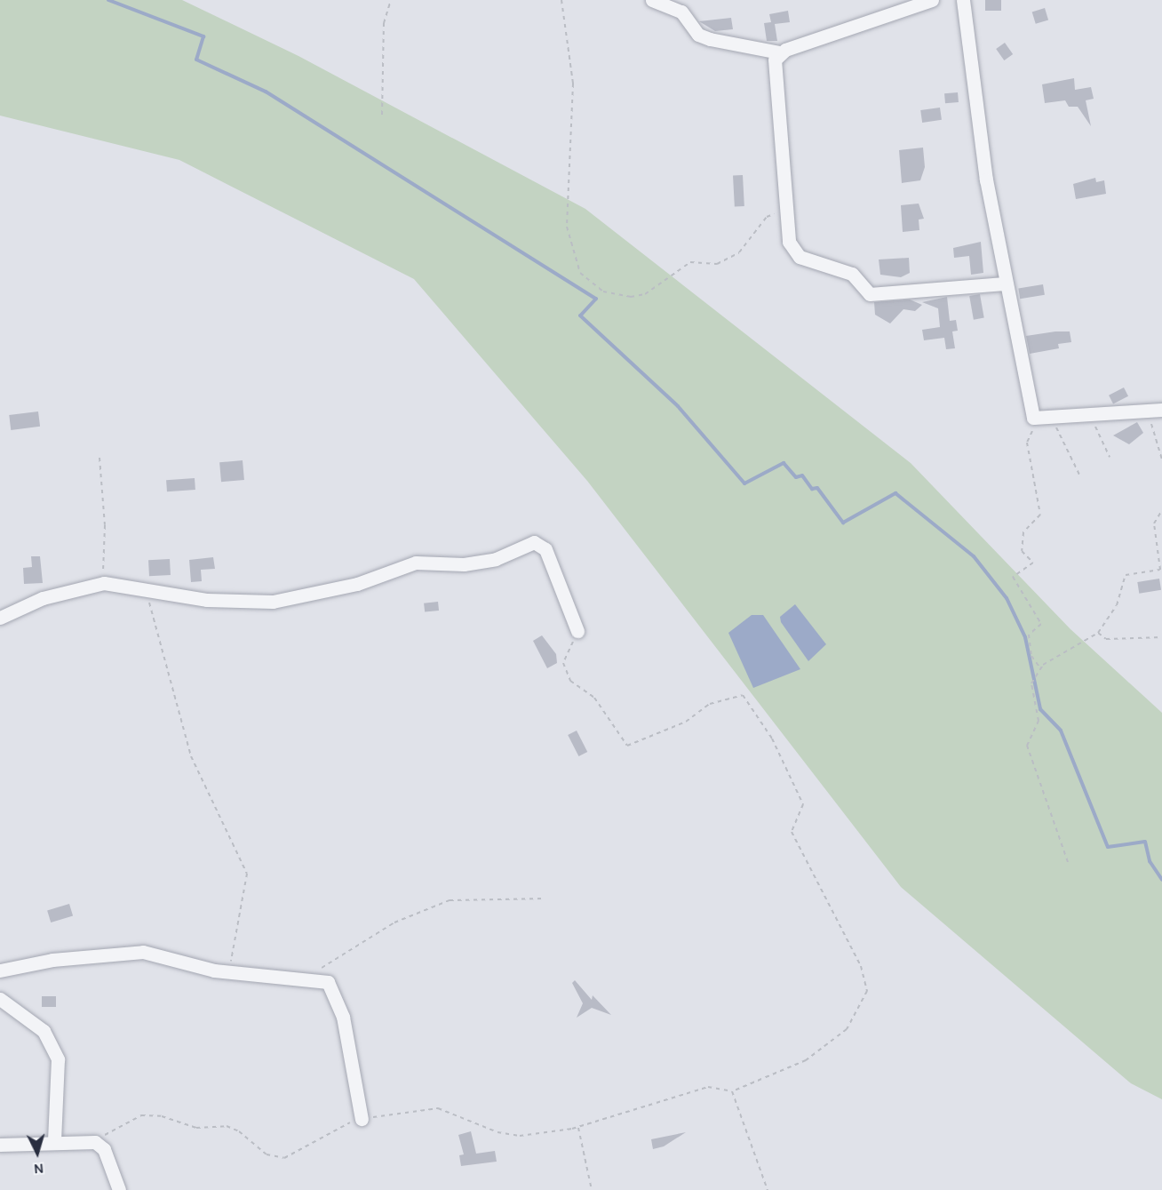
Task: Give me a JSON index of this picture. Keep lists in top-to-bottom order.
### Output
{
  "north": "bottom"
}
